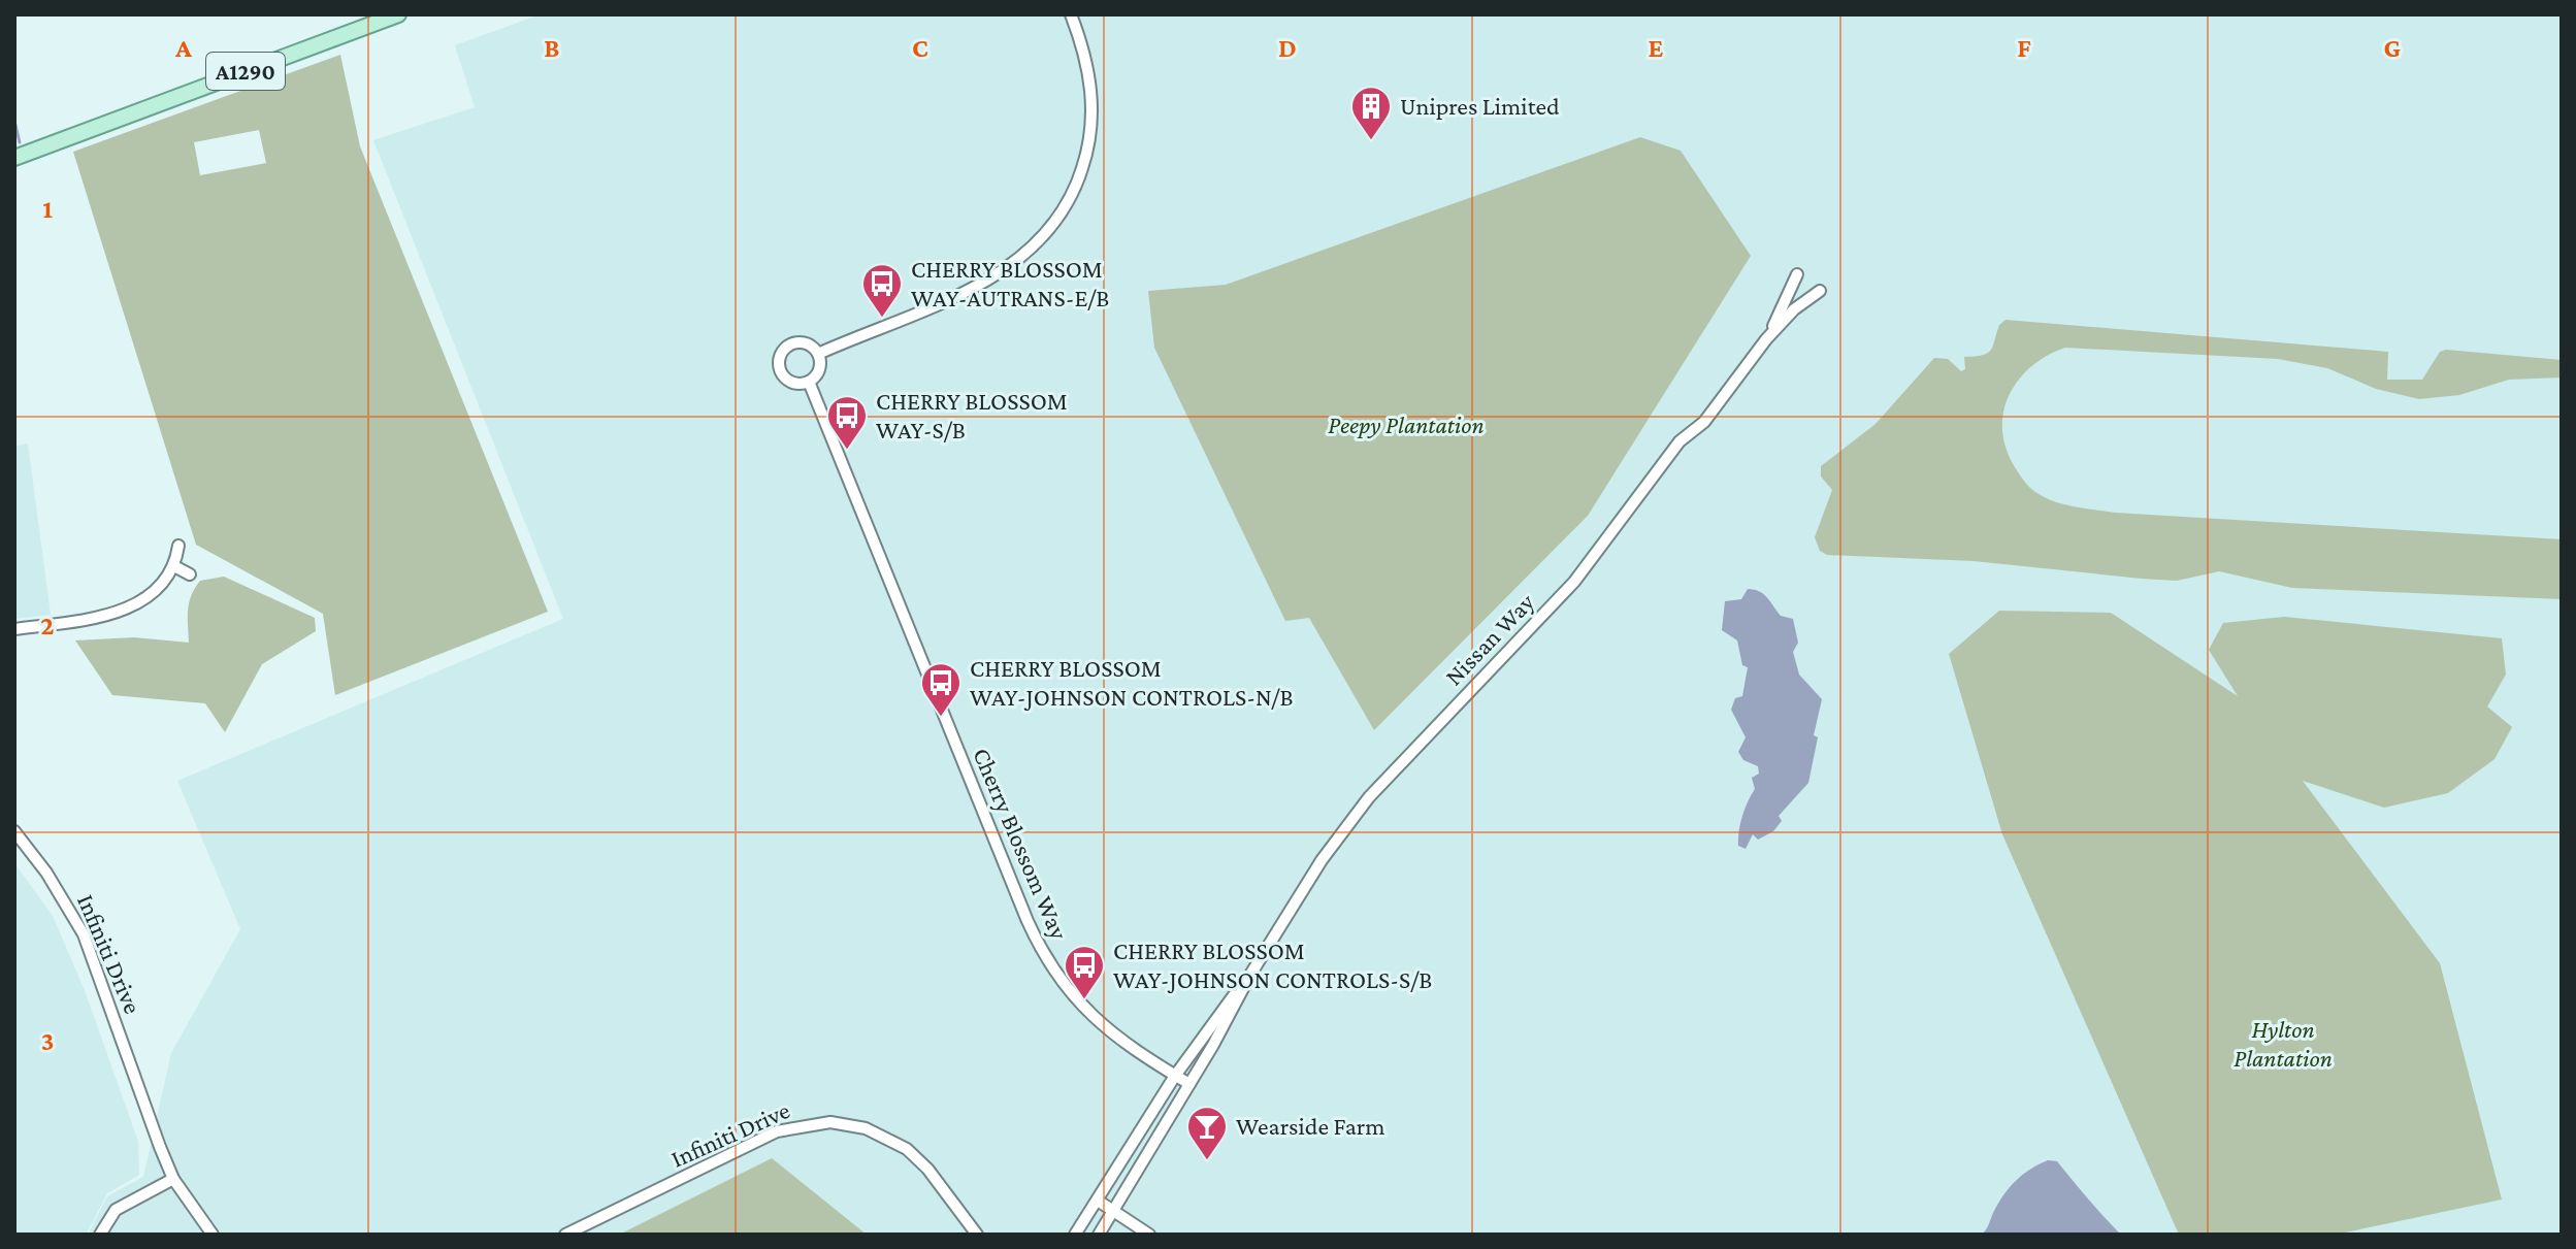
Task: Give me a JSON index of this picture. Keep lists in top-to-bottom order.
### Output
{
  "streets": {
    "main road": ["A1290"],
    "street": ["Nissan Way", "Cherry Blossom Way", "Infiniti Drive"]
  },
  "crossings": [
    ["Nissan Way", "Cherry Blossom Way"]
  ],
  "parks": ["Peepy Plantation", "Hylton Plantation"],
  "places": {
    "building": ["Unipres Limited"],
    "bus stop": [
      "CHERRY BLOSSOM WAY-AUTRANS-E/B",
      "CHERRY BLOSSOM WAY-S/B",
      "CHERRY BLOSSOM WAY-JOHNSON CONTROLS-N/B",
      "CHERRY BLOSSOM WAY-JOHNSON CONTROLS-S/B"
    ],
    "bar": ["Wearside Farm"]
  },
  "grid": {
    "columns": [
      "A",
      "B",
      "C",
      "D",
      "E",
      "F",
      "G"
    ],
    "rows": ["1", "2", "3"]
  }
}
